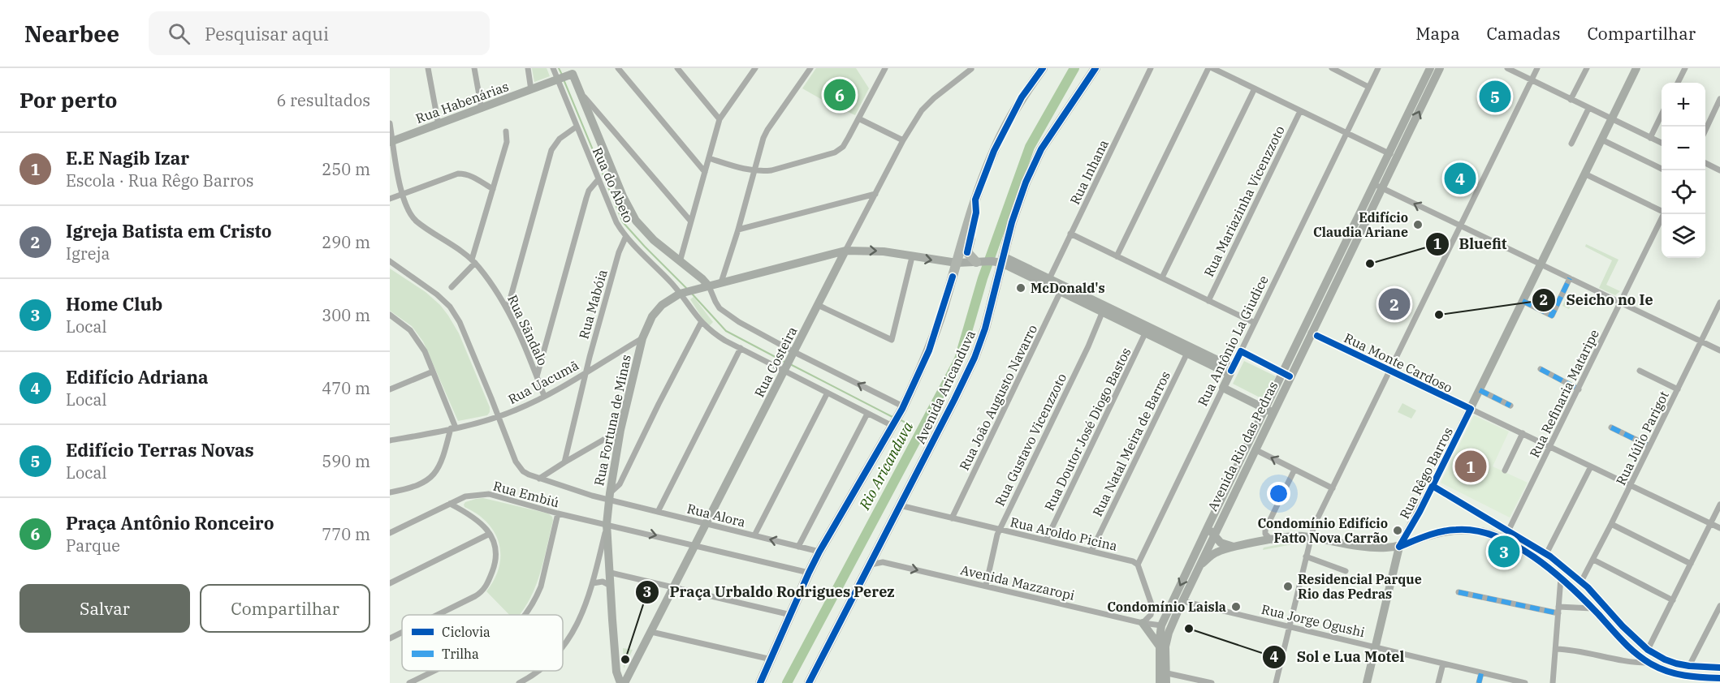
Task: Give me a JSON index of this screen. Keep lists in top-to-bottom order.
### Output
{
  "streets": {
    "highway": ["Avenida Aricanduva"],
    "street": [
      "Rua Habenárias",
      "Rua Inhana",
      "Rua do Abeto",
      "Rua Mariazinha Vicenzzoto",
      "Rua Mabóia",
      "Rua Sãndalo",
      "Rua Antônio La Giudice",
      "Rua Costeira",
      "Rua Monte Cardoso",
      "Rua Uacumã",
      "Rua Refinaria Mataripe",
      "Rua João Augusto Navarro",
      "Rua Fortuna de Minas",
      "Rua Doutor José Diogo Bastos",
      "Rua Júlio Parigot",
      "Rua Gustavo Vicenzzoto",
      "Rua Natal Meira de Barros",
      "Avenida Rio das Pedras",
      "Rua Rêgo Barros",
      "Rua Embiú",
      "Rua Alora",
      "Rua Aroldo Picina",
      "Avenida Mazzaropi",
      "Rua Jorge Ogushi"
    ]
  },
  "crossings": [
    ["Rua Habenárias", "Rua do Abeto"],
    ["Rua Habenárias", "Rua Sãndalo"],
    ["Rua do Abeto", "Rua Mabóia"],
    ["Rua do Abeto", "Rua Costeira"],
    ["Rua do Abeto", "Rua Fortuna de Minas"],
    ["Rua Mabóia", "Rua Uacumã"],
    ["Rua Sãndalo", "Rua Uacumã"],
    ["Rua Antônio La Giudice", "Rua Aroldo Picina"],
    ["Rua Costeira", "Rua Fortuna de Minas"],
    ["Rua Costeira", "Rua Embiú"],
    ["Rua Costeira", "Rua Alora"],
    ["Rua Monte Cardoso", "Rua Refinaria Mataripe"],
    ["Rua Monte Cardoso", "Rua Júlio Parigot"],
    ["Rua Monte Cardoso", "Avenida Rio das Pedras"],
    ["Rua Monte Cardoso", "Rua Rêgo Barros"],
    ["Rua Uacumã", "Rua Fortuna de Minas"],
    ["Rua Uacumã", "Rua Alora"],
    ["Avenida Aricanduva", "Rua Fortuna de Minas"],
    ["Avenida Aricanduva", "Rua Aroldo Picina"],
    ["Avenida Aricanduva", "Avenida Mazzaropi"],
    ["Rua João Augusto Navarro", "Rua Aroldo Picina"],
    ["Rua Fortuna de Minas", "Rua Embiú"],
    ["Rua Fortuna de Minas", "Rua Alora"],
    ["Rua Doutor José Diogo Bastos", "Rua Aroldo Picina"],
    ["Rua Gustavo Vicenzzoto", "Rua Aroldo Picina"],
    ["Rua Gustavo Vicenzzoto", "Avenida Mazzaropi"],
    ["Rua Natal Meira de Barros", "Rua Aroldo Picina"],
    ["Avenida Rio das Pedras", "Avenida Mazzaropi"],
    ["Avenida Rio das Pedras", "Rua Jorge Ogushi"],
    ["Rua Rêgo Barros", "Rua Jorge Ogushi"]
  ],
  "one_way": ["Avenida Mazzaropi"],
  "water": ["Rio Aricanduva"],
  "places": [
    "Edifício Claudia Ariane",
    "Bluefit",
    "McDonald's",
    "Seicho no Ie",
    "Condomínio Edifício Fatto Nova Carrão",
    "Residencial Parque Rio das Pedras",
    "Condomínio Laisla",
    "Sol e Lua Motel",
    "Praça Urbaldo Rodrigues Perez"
  ],
  "legend": ["Ciclovia", "Trilha"],
  "page": {
    "header": "Nearbee",
    "search": "Pesquisar aqui",
    "nav": ["Mapa", "Camadas", "Compartilhar"],
    "heading": ["Por perto", "6 resultados"],
    "pins": [
      "6",
      "5",
      "4",
      "2",
      "1",
      "3"
    ],
    "map_buttons": ["+", "−"],
    "list": [
      {
        "mark": "1",
        "name": "E.E Nagib Izar",
        "note": "Escola · Rua Rêgo Barros",
        "value": "250 m"
      },
      {
        "mark": "2",
        "name": "Igreja Batista em Cristo",
        "note": "Igreja",
        "value": "290 m"
      },
      {
        "mark": "3",
        "name": "Home Club",
        "note": "Local",
        "value": "300 m"
      },
      {
        "mark": "4",
        "name": "Edifício Adriana",
        "note": "Local",
        "value": "470 m"
      },
      {
        "mark": "5",
        "name": "Edifício Terras Novas",
        "note": "Local",
        "value": "590 m"
      },
      {
        "mark": "6",
        "name": "Praça Antônio Ronceiro",
        "note": "Parque",
        "value": "770 m"
      }
    ],
    "buttons": ["Salvar", "Compartilhar"]
  }
}
